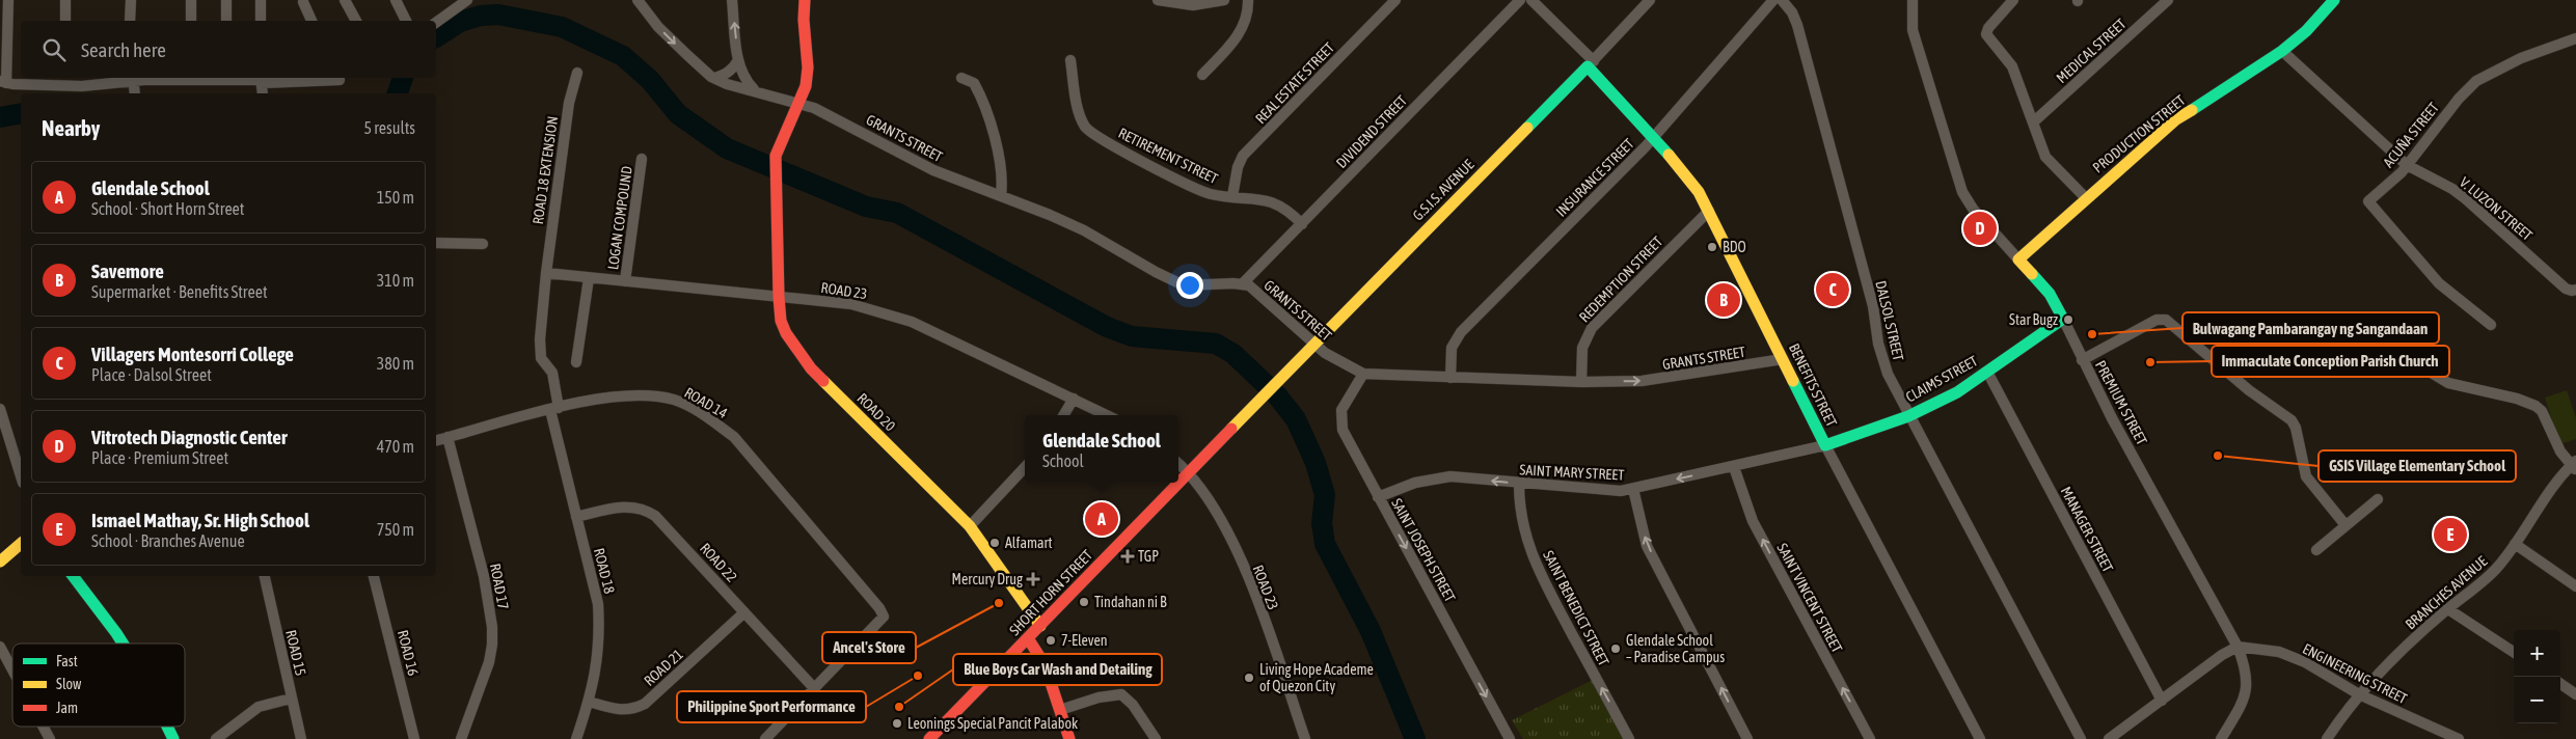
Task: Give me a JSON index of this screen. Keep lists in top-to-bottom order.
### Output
{
  "streets": {
    "street": [
      "MEDICAL STREET",
      "REAL ESTATE STREET",
      "DIVIDEND STREET",
      "PRODUCTION STREET",
      "ACUÑA STREET",
      "GRANTS STREET",
      "RETIREMENT STREET",
      "ROAD 18 EXTENSION",
      "INSURANCE STREET",
      "G.S.I.S. AVENUE",
      "V. LUZON STREET",
      "LOGAN COMPOUND",
      "REDEMPTION STREET",
      "ROAD 23",
      "DALSOL STREET",
      "CLAIMS STREET",
      "BENEFITS STREET",
      "ROAD 14",
      "PREMIUM STREET",
      "ROAD 20",
      "SAINT MARY STREET",
      "MANAGER STREET",
      "SAINT JOSEPH STREET",
      "ROAD 22",
      "ROAD 18",
      "ROAD 17",
      "SHORT HORN STREET",
      "BRANCHES AVENUE",
      "SAINT VINCENT STREET",
      "SAINT BENEDICT STREET",
      "ROAD 15",
      "ROAD 16",
      "ROAD 21",
      "ENGINEERING STREET"
    ]
  },
  "crossings": [
    ["REAL ESTATE STREET", "RETIREMENT STREET"],
    ["DIVIDEND STREET", "GRANTS STREET"],
    ["DIVIDEND STREET", "RETIREMENT STREET"],
    ["PRODUCTION STREET", "V. LUZON STREET"],
    ["PRODUCTION STREET", "PREMIUM STREET"],
    ["ACUÑA STREET", "V. LUZON STREET"],
    ["GRANTS STREET", "INSURANCE STREET"],
    ["GRANTS STREET", "G.S.I.S. AVENUE"],
    ["GRANTS STREET", "REDEMPTION STREET"],
    ["GRANTS STREET", "BENEFITS STREET"],
    ["GRANTS STREET", "ROAD 20"],
    ["GRANTS STREET", "SAINT JOSEPH STREET"],
    ["ROAD 18 EXTENSION", "ROAD 23"],
    ["ROAD 18 EXTENSION", "ROAD 18"],
    ["INSURANCE STREET", "BENEFITS STREET"],
    ["G.S.I.S. AVENUE", "BENEFITS STREET"],
    ["G.S.I.S. AVENUE", "SHORT HORN STREET"],
    ["LOGAN COMPOUND", "ROAD 23"],
    ["REDEMPTION STREET", "BENEFITS STREET"],
    ["ROAD 23", "ROAD 20"],
    ["ROAD 23", "ROAD 18"],
    ["ROAD 23", "SHORT HORN STREET"],
    ["DALSOL STREET", "CLAIMS STREET"],
    ["CLAIMS STREET", "BENEFITS STREET"],
    ["CLAIMS STREET", "PREMIUM STREET"],
    ["CLAIMS STREET", "SAINT MARY STREET"],
    ["CLAIMS STREET", "MANAGER STREET"],
    ["BENEFITS STREET", "SAINT MARY STREET"],
    ["ROAD 14", "ROAD 22"],
    ["ROAD 14", "ROAD 18"],
    ["ROAD 14", "ROAD 17"],
    ["PREMIUM STREET", "ENGINEERING STREET"],
    ["ROAD 20", "SHORT HORN STREET"],
    ["SAINT MARY STREET", "SAINT JOSEPH STREET"],
    ["SAINT MARY STREET", "SAINT VINCENT STREET"],
    ["SAINT MARY STREET", "SAINT BENEDICT STREET"],
    ["ROAD 22", "ROAD 18"],
    ["ROAD 22", "ROAD 21"],
    ["ROAD 18", "ROAD 21"],
    ["BRANCHES AVENUE", "ENGINEERING STREET"]
  ],
  "one_way": [
    "SAINT MARY STREET",
    "SAINT JOSEPH STREET",
    "SAINT VINCENT STREET",
    "SAINT BENEDICT STREET"
  ],
  "places": {
    "other": [
      "BDO",
      "Star Bugz",
      "Bulwagang Pambarangay ng Sangandaan",
      "Immaculate Conception Parish Church",
      "GSIS Village Elementary School",
      "Alfamart",
      "Tindahan ni B",
      "Ancel's Store",
      "7-Eleven",
      "Glendale School – Paradise Campus",
      "Philippine Sport Performance",
      "Living Hope Academe of Quezon City",
      "Blue Boys Car Wash and Detailing",
      "Leonings Special Pancit Palabok"
    ],
    "health": ["TGP", "Mercury Drug"]
  },
  "legend": ["Fast", "Slow", "Jam"],
  "page": {
    "search": "Search here",
    "heading": ["Nearby", "5 results"],
    "list": [
      {
        "mark": "A",
        "name": "Glendale School",
        "note": "School · Short Horn Street",
        "value": "150 m"
      },
      {
        "mark": "B",
        "name": "Savemore",
        "note": "Supermarket · Benefits Street",
        "value": "310 m"
      },
      {
        "mark": "C",
        "name": "Villagers Montesorri College",
        "note": "Place · Dalsol Street",
        "value": "380 m"
      },
      {
        "mark": "D",
        "name": "Vitrotech Diagnostic Center",
        "note": "Place · Premium Street",
        "value": "470 m"
      },
      {
        "mark": "E",
        "name": "Ismael Mathay, Sr. High School",
        "note": "School · Branches Avenue",
        "value": "750 m"
      }
    ],
    "pins": [
      "D",
      "C",
      "B",
      "A",
      "E"
    ],
    "popup": ["Glendale School", "School"],
    "map_buttons": ["+", "−"]
  }
}
